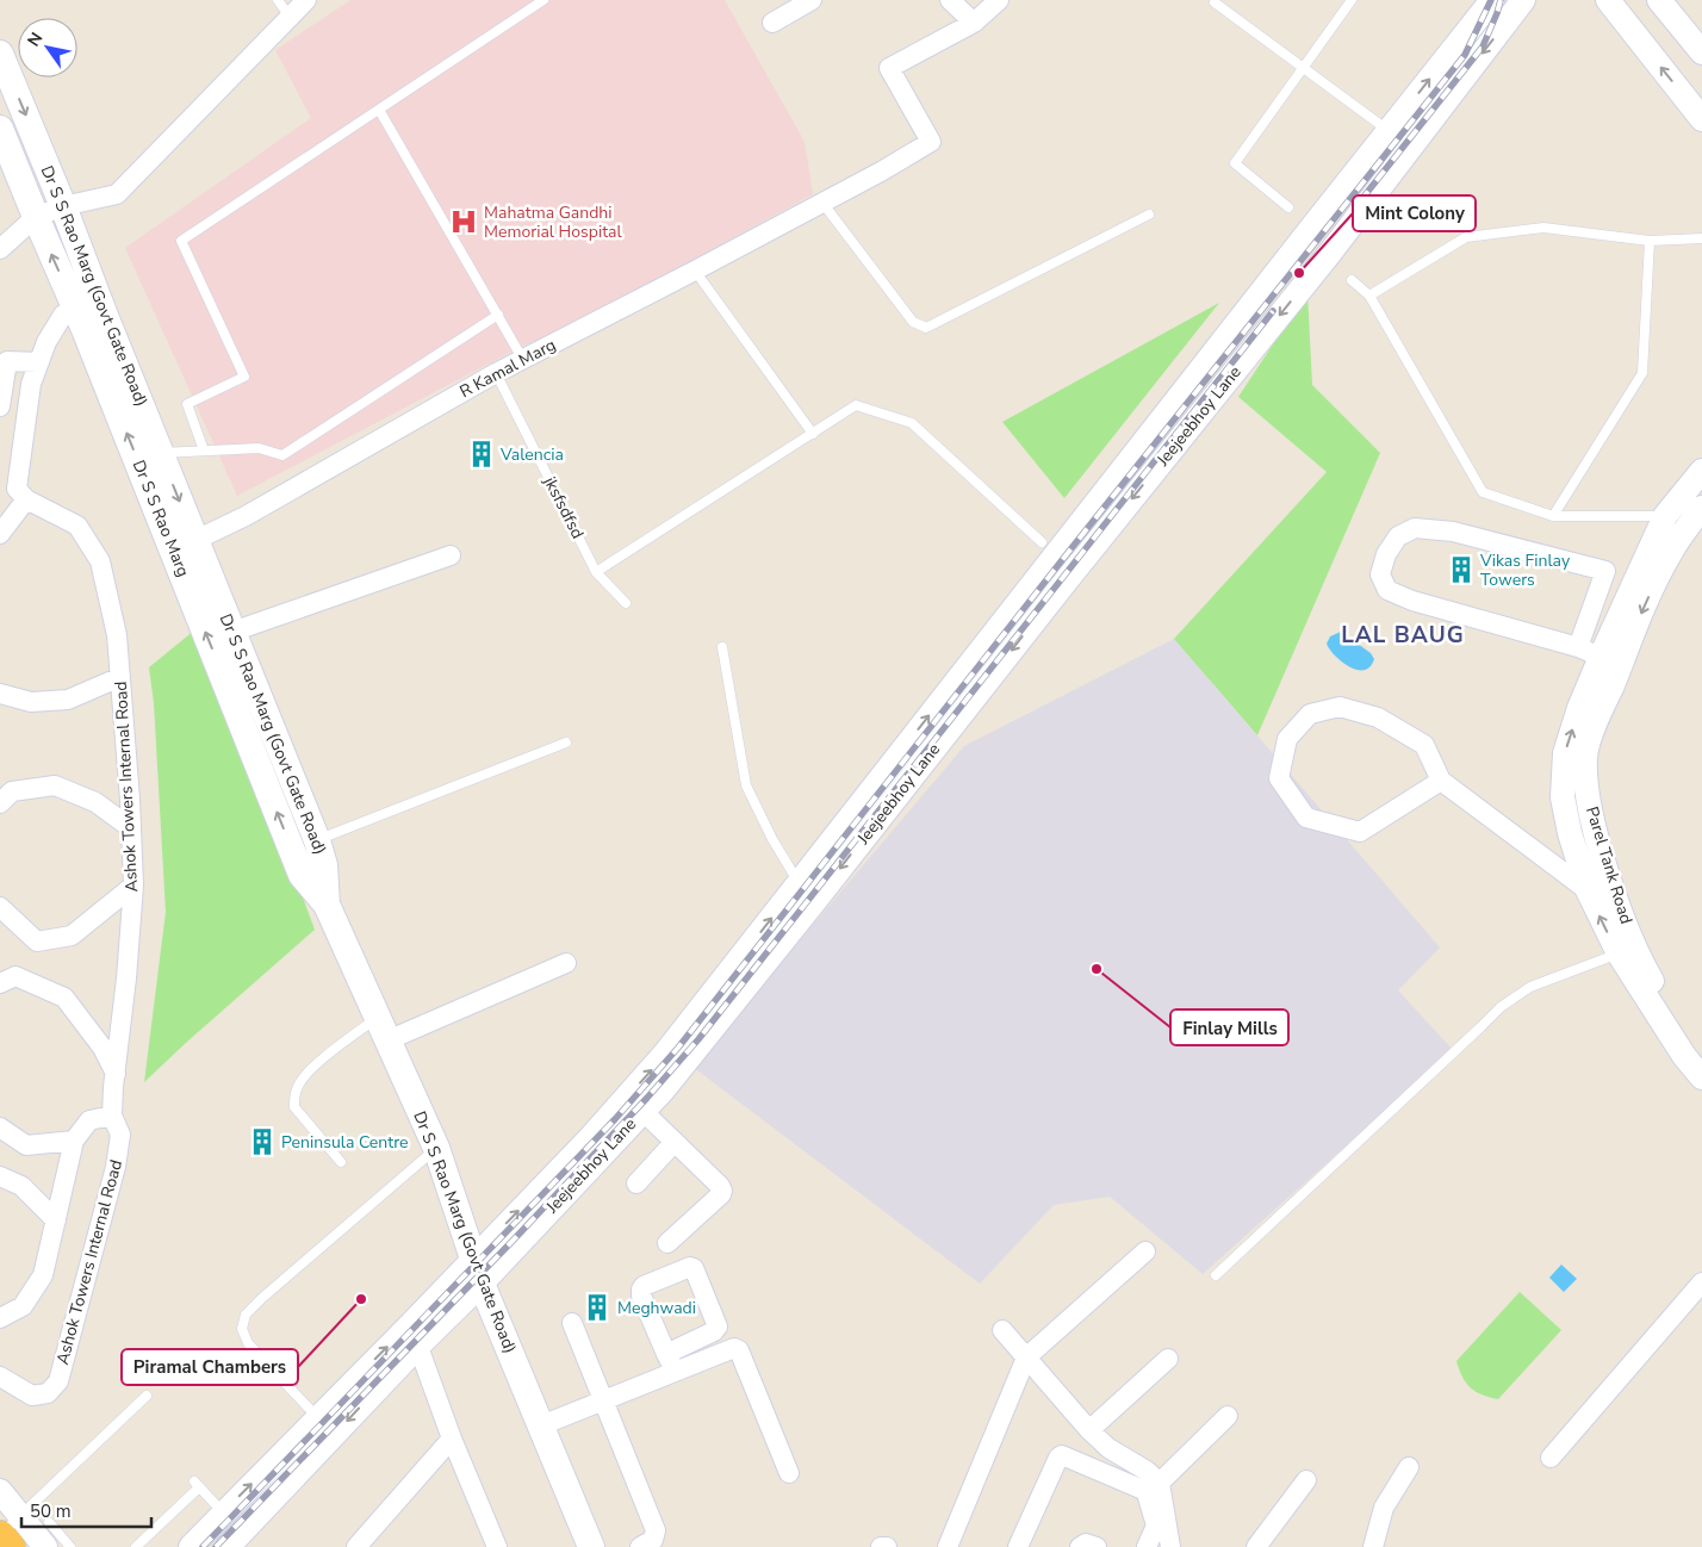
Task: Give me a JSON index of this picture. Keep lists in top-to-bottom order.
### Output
{
  "streets": {
    "main road": ["Dr S S Rao Marg (Govt Gate Road)", "Dr S S Rao Marg"],
    "street": [
      "R Kamal Marg",
      "Jeejeebhoy Lane",
      "Ashok Towers Internal Road",
      "Parel Tank Road"
    ],
    "lane": ["jksfsdfsd"]
  },
  "crossings": [
    ["Dr S S Rao Marg (Govt Gate Road)", "R Kamal Marg"],
    ["Dr S S Rao Marg (Govt Gate Road)", "Jeejeebhoy Lane"],
    ["Dr S S Rao Marg (Govt Gate Road)", "Dr S S Rao Marg"],
    ["R Kamal Marg", "jksfsdfsd"],
    ["R Kamal Marg", "Dr S S Rao Marg"]
  ],
  "one_way": ["Dr S S Rao Marg"],
  "districts": ["LAL BAUG"],
  "places": {
    "hospital": ["Mahatma Gandhi Memorial Hospital"],
    "other": ["Mint Colony", "Finlay Mills", "Piramal Chambers"],
    "building": [
      "Valencia",
      "Vikas Finlay Towers",
      "Peninsula Centre",
      "Meghwadi"
    ]
  },
  "scale_bar": "50 m",
  "north": "top left"
}
